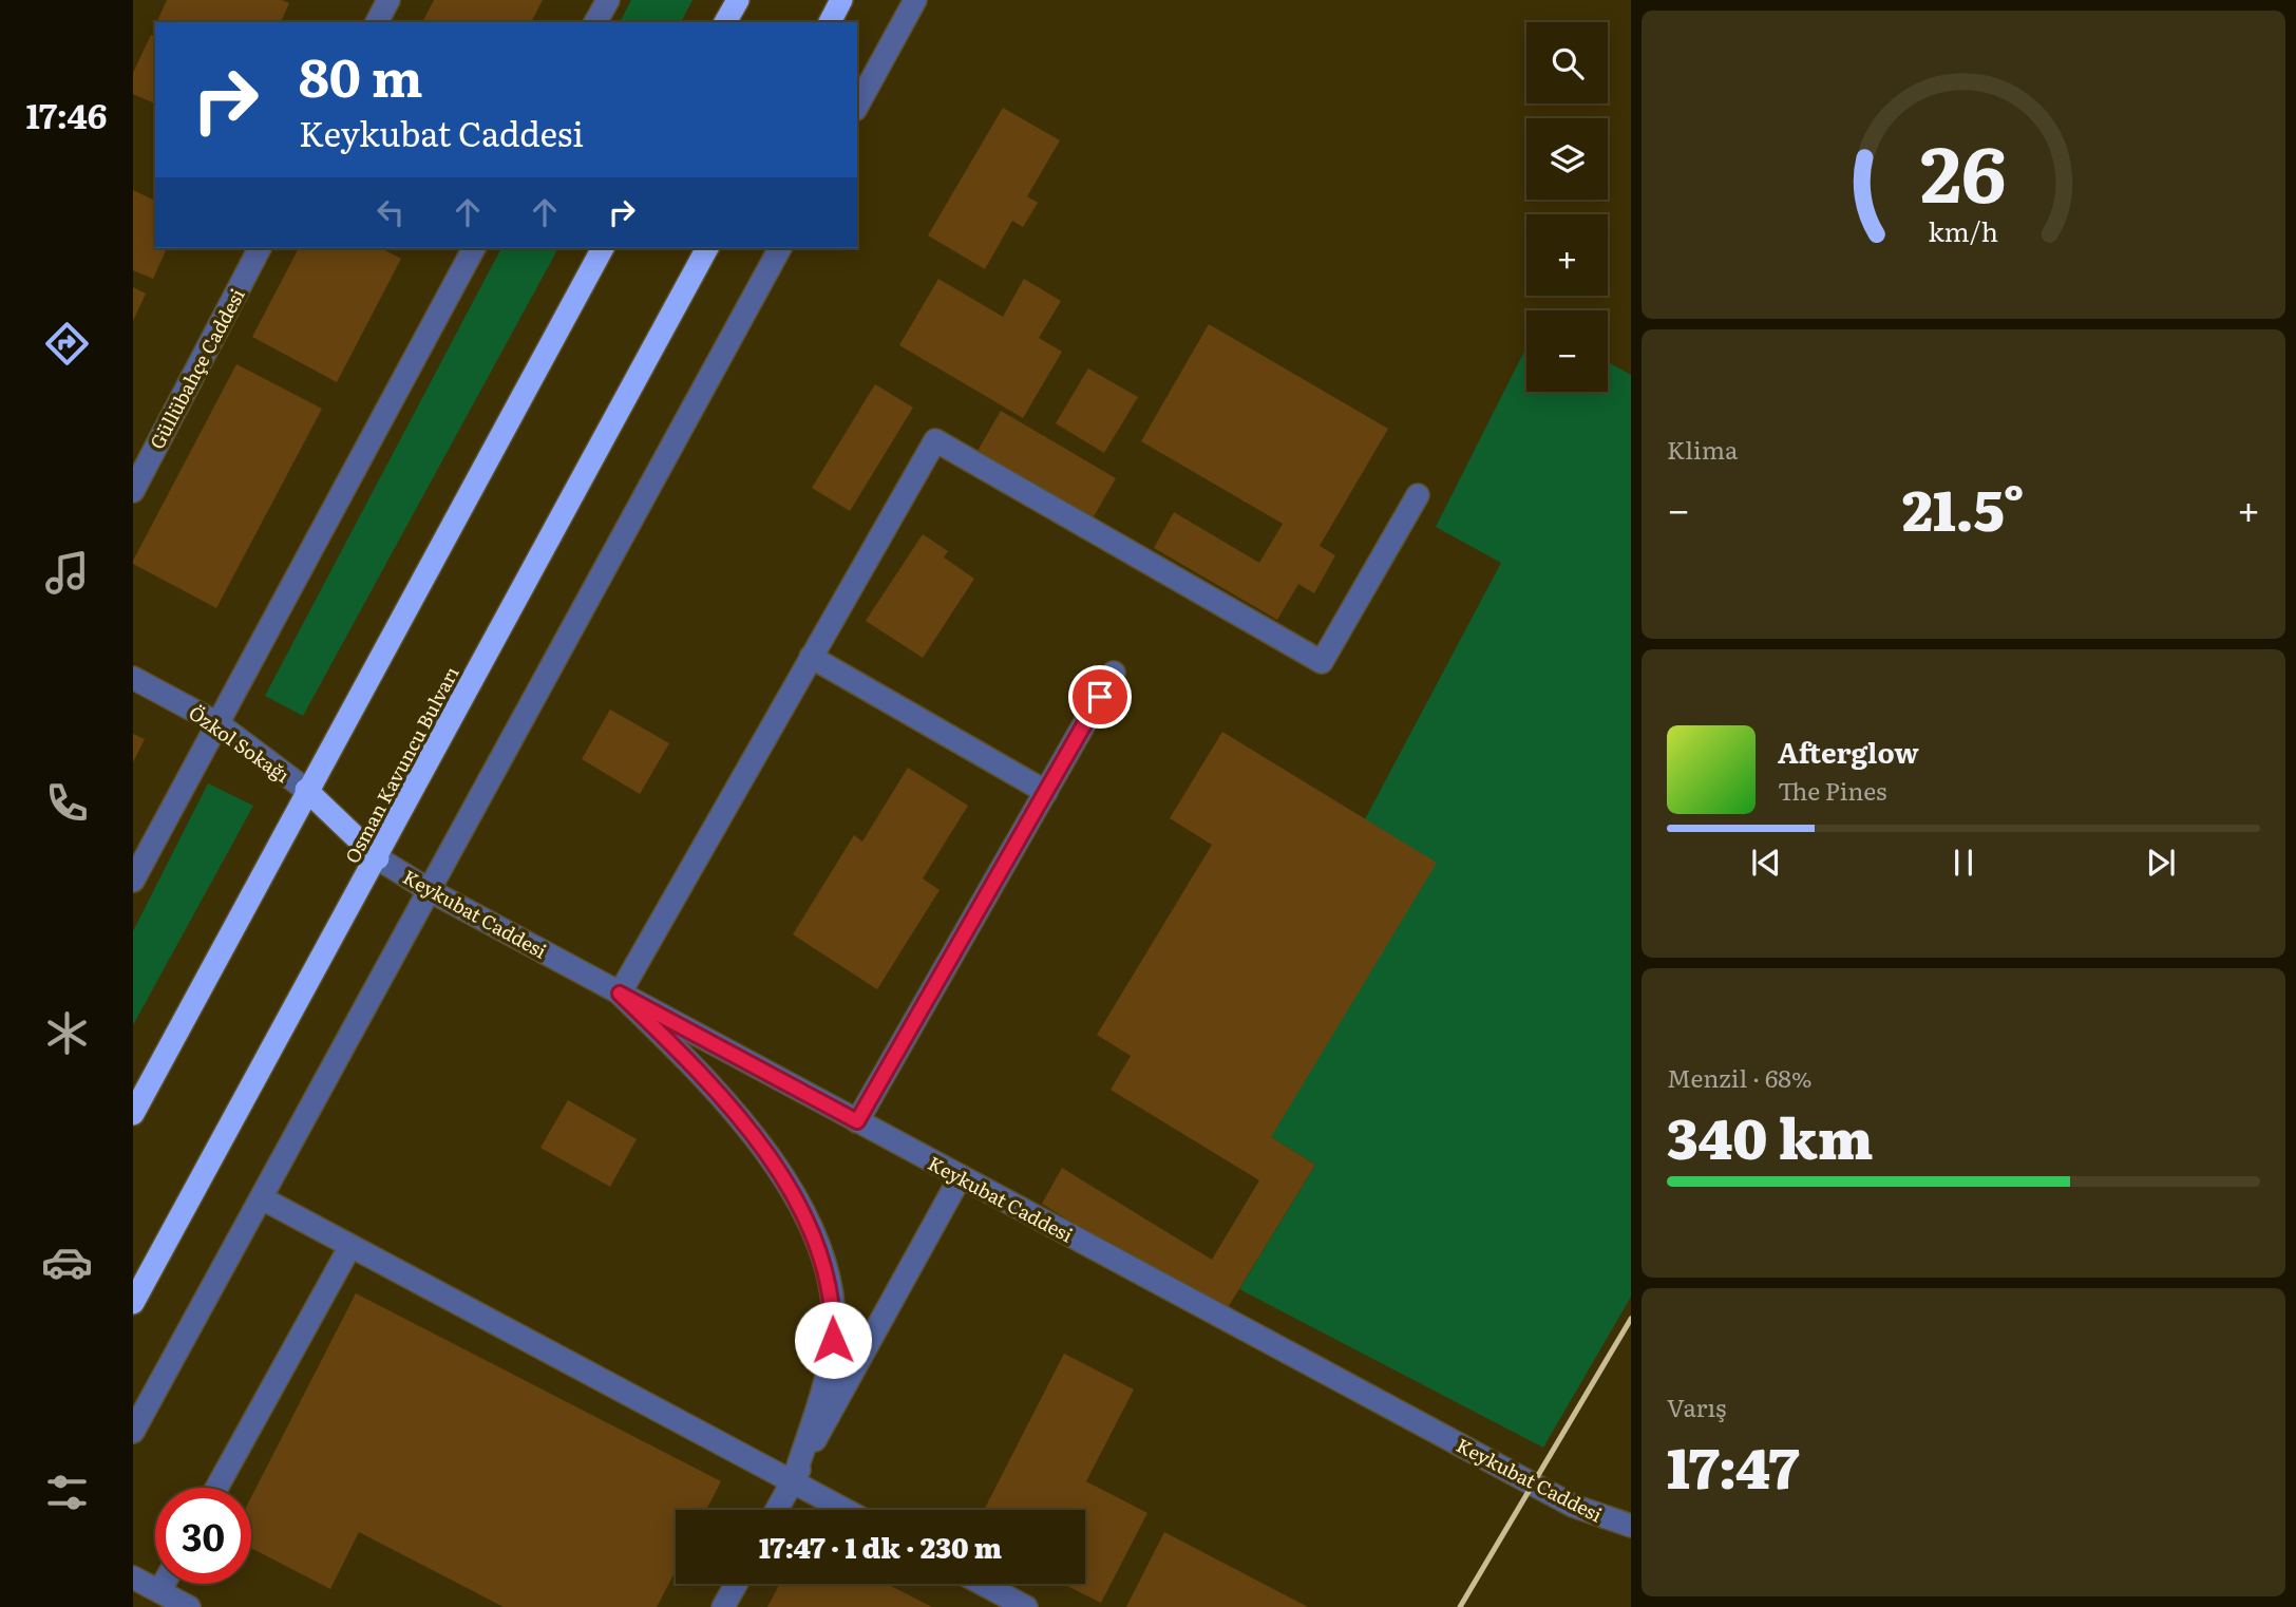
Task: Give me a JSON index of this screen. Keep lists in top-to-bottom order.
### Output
{
  "streets": {
    "highway": ["Osman Kavuncu Bulvarı"],
    "street": ["Güllübahçe Caddesi", "Özkol Sokağı", "Keykubat Caddesi"]
  },
  "crossings": [
    ["Osman Kavuncu Bulvarı", "Keykubat Caddesi"]
  ],
  "page": {
    "tabs": "17:46",
    "map_buttons": ["+", "−"],
    "turn": ["80 m", "Keykubat Caddesi"],
    "tile": [
      "Klima",
      ["Menzil · 68%", "340 km"],
      ["Varış", "17:47"]
    ],
    "heat": ["−", "21.5°", "+"],
    "song": ["Afterglow", "The Pines"],
    "limit": "30",
    "trip": "17:47 · 1 dk · 230 m",
    "gauge": ["26", "km/h"]
  }
}
